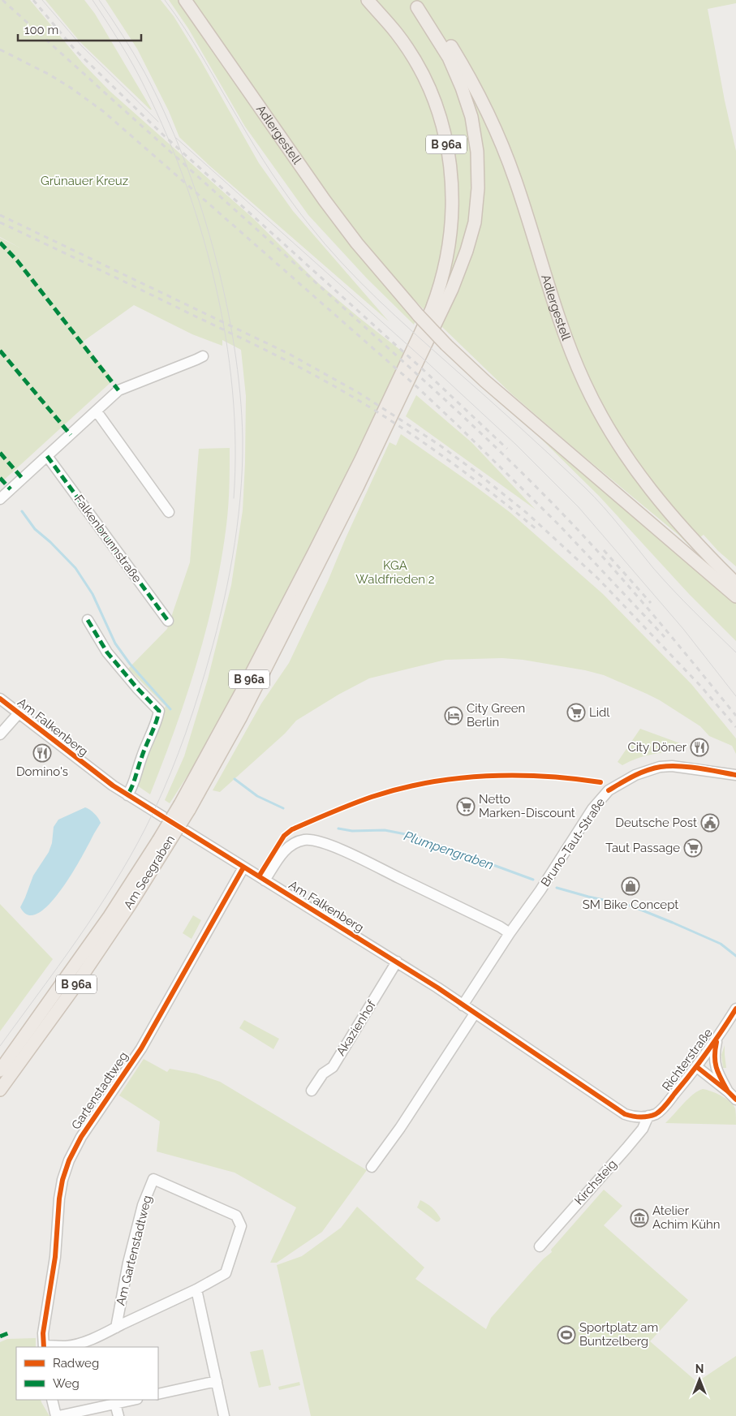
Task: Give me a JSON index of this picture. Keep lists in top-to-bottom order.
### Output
{
  "streets": {
    "main road": ["Adlergestell", "B 96a", "Am Seegraben"],
    "street": [
      "Falkenbrunnstraße",
      "Am Falkenberg",
      "Bruno-Taut-Straße",
      "Akazienhof",
      "Richterstraße",
      "Gartenstadtweg",
      "Kirchsteig",
      "Am Gartenstadtweg"
    ]
  },
  "crossings": [
    ["Adlergestell", "B 96a"],
    ["Adlergestell", "Am Seegraben"],
    ["B 96a", "Am Seegraben"],
    ["Am Falkenberg", "Bruno-Taut-Straße"],
    ["Am Falkenberg", "Akazienhof"],
    ["Am Falkenberg", "Richterstraße"],
    ["Am Falkenberg", "Gartenstadtweg"],
    ["Am Falkenberg", "Kirchsteig"],
    ["Richterstraße", "Kirchsteig"],
    ["Gartenstadtweg", "Am Gartenstadtweg"]
  ],
  "water": ["Plumpengraben"],
  "parks": ["Grünauer Kreuz", "KGA Waldfrieden 2"],
  "places": {
    "supermarket": ["Lidl", "Netto Marken-Discount", "Taut Passage"],
    "hotel": ["City Green Berlin"],
    "restaurant": ["City Döner", "Domino's"],
    "public building": ["Deutsche Post"],
    "shop": ["SM Bike Concept"],
    "museum": ["Atelier Achim Kühn"],
    "sports": ["Sportplatz am Buntzelberg"]
  },
  "legend": ["Radweg", "Weg"],
  "scale_bar": "100 m",
  "north": "top"
}
